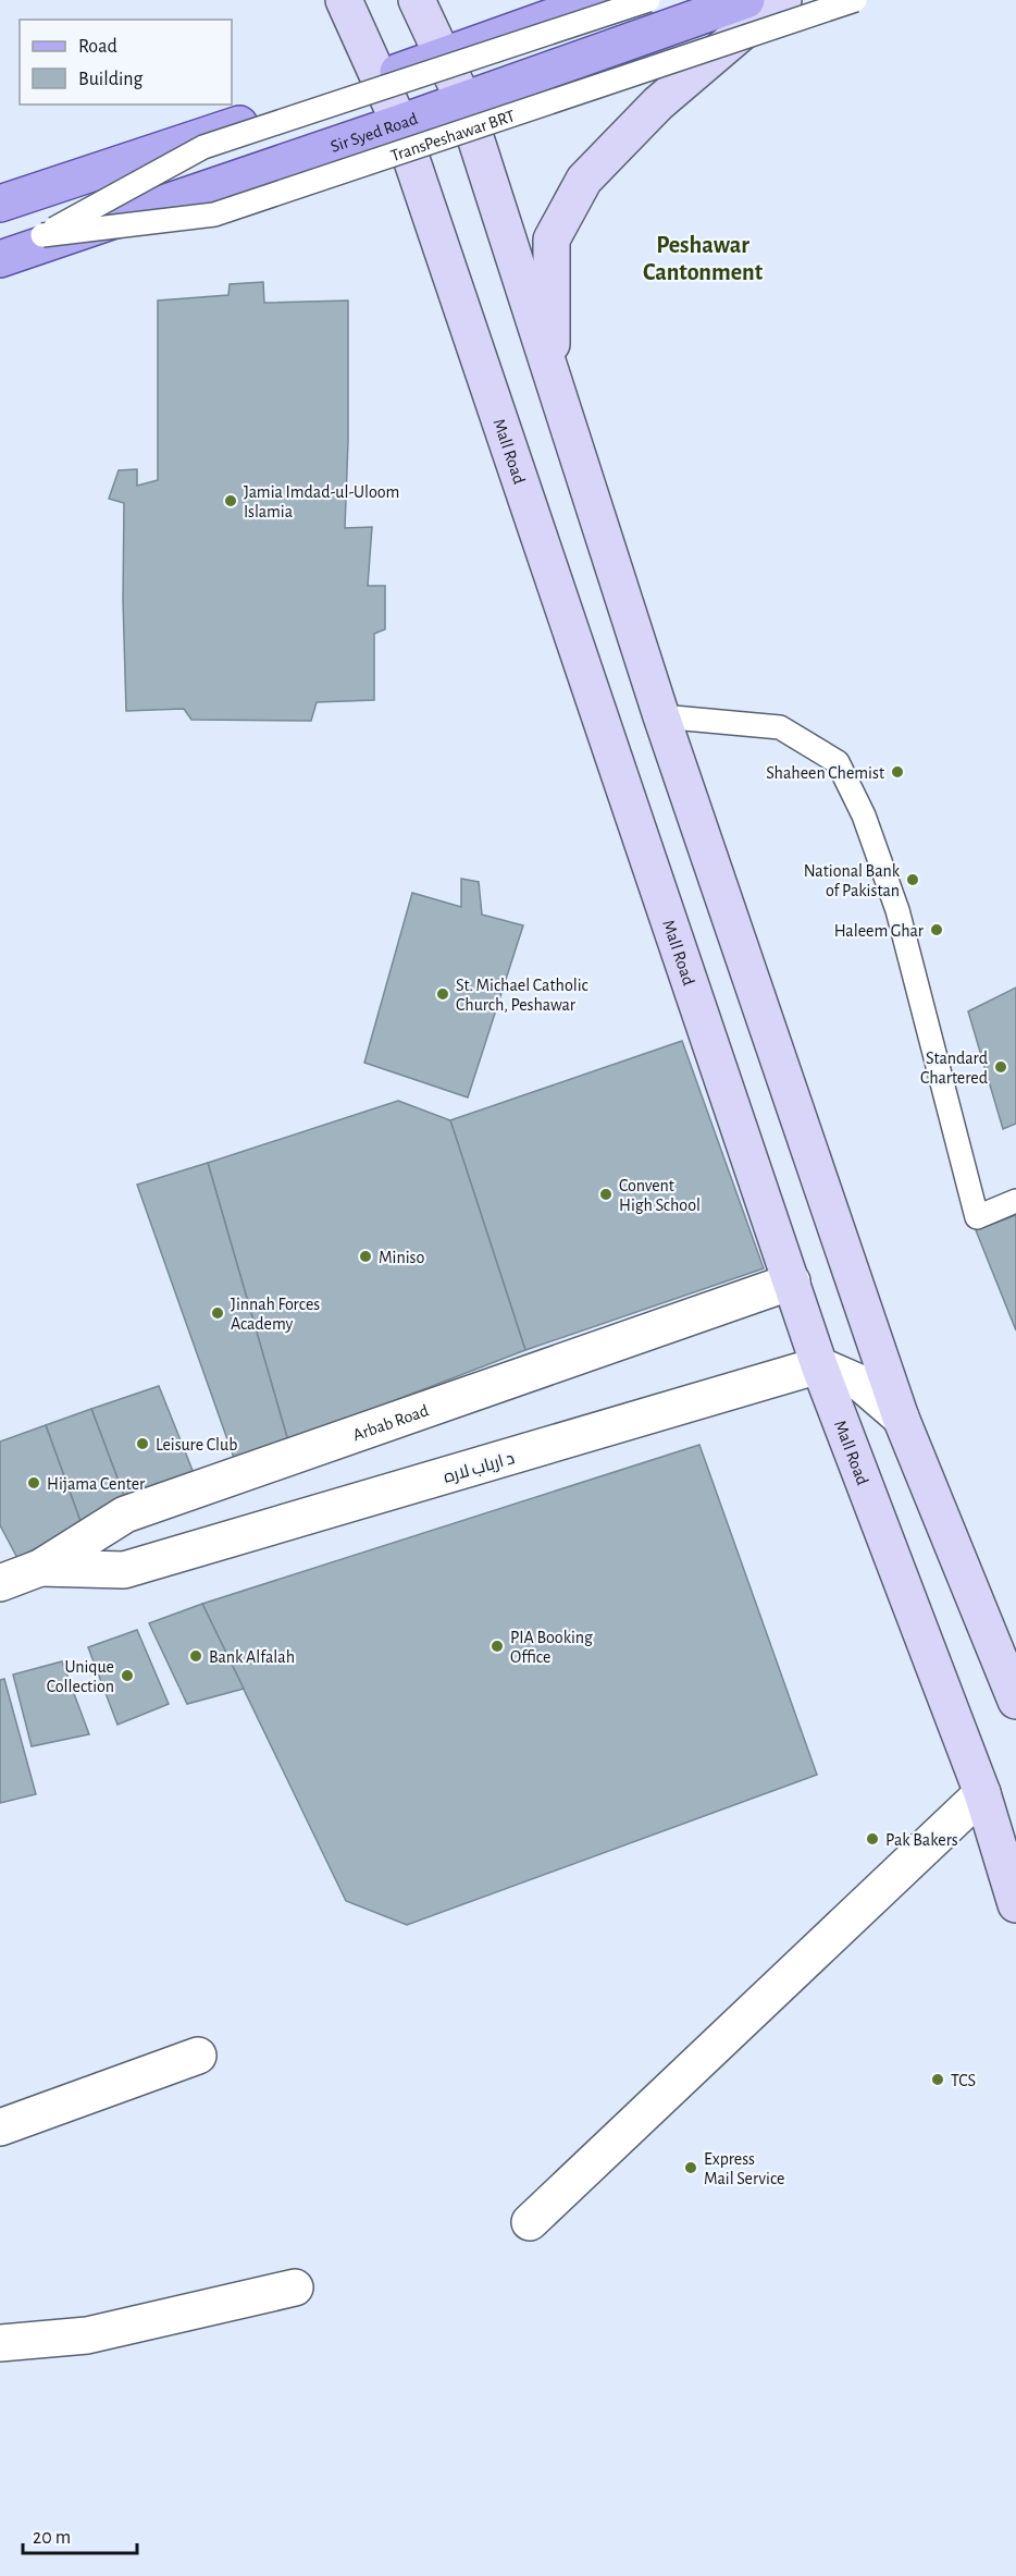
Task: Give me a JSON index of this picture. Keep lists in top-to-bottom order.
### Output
{
  "streets": {
    "main road": ["Sir Syed Road", "Mall Road"],
    "street": ["Arbab Road", "د ارباب لاره"],
    "lane": ["TransPeshawar BRT"]
  },
  "crossings": [
    ["Sir Syed Road", "Mall Road"],
    ["Mall Road", "Arbab Road"],
    ["Mall Road", "د ارباب لاره"],
    ["Arbab Road", "د ارباب لاره"]
  ],
  "districts": ["Peshawar Cantonment"],
  "places": [
    "Jamia Imdad-ul-Uloom Islamia",
    "Shaheen Chemist",
    "National Bank of Pakistan",
    "Haleem Ghar",
    "St. Michael Catholic Church, Peshawar",
    "Standard Chartered",
    "Convent High School",
    "Miniso",
    "Jinnah Forces Academy",
    "Leisure Club",
    "Hijama Center",
    "PIA Booking Office",
    "Bank Alfalah",
    "Unique Collection",
    "Pak Bakers",
    "TCS",
    "Express Mail Service"
  ],
  "legend": ["Road", "Building"],
  "scale_bar": "20 m"
}
